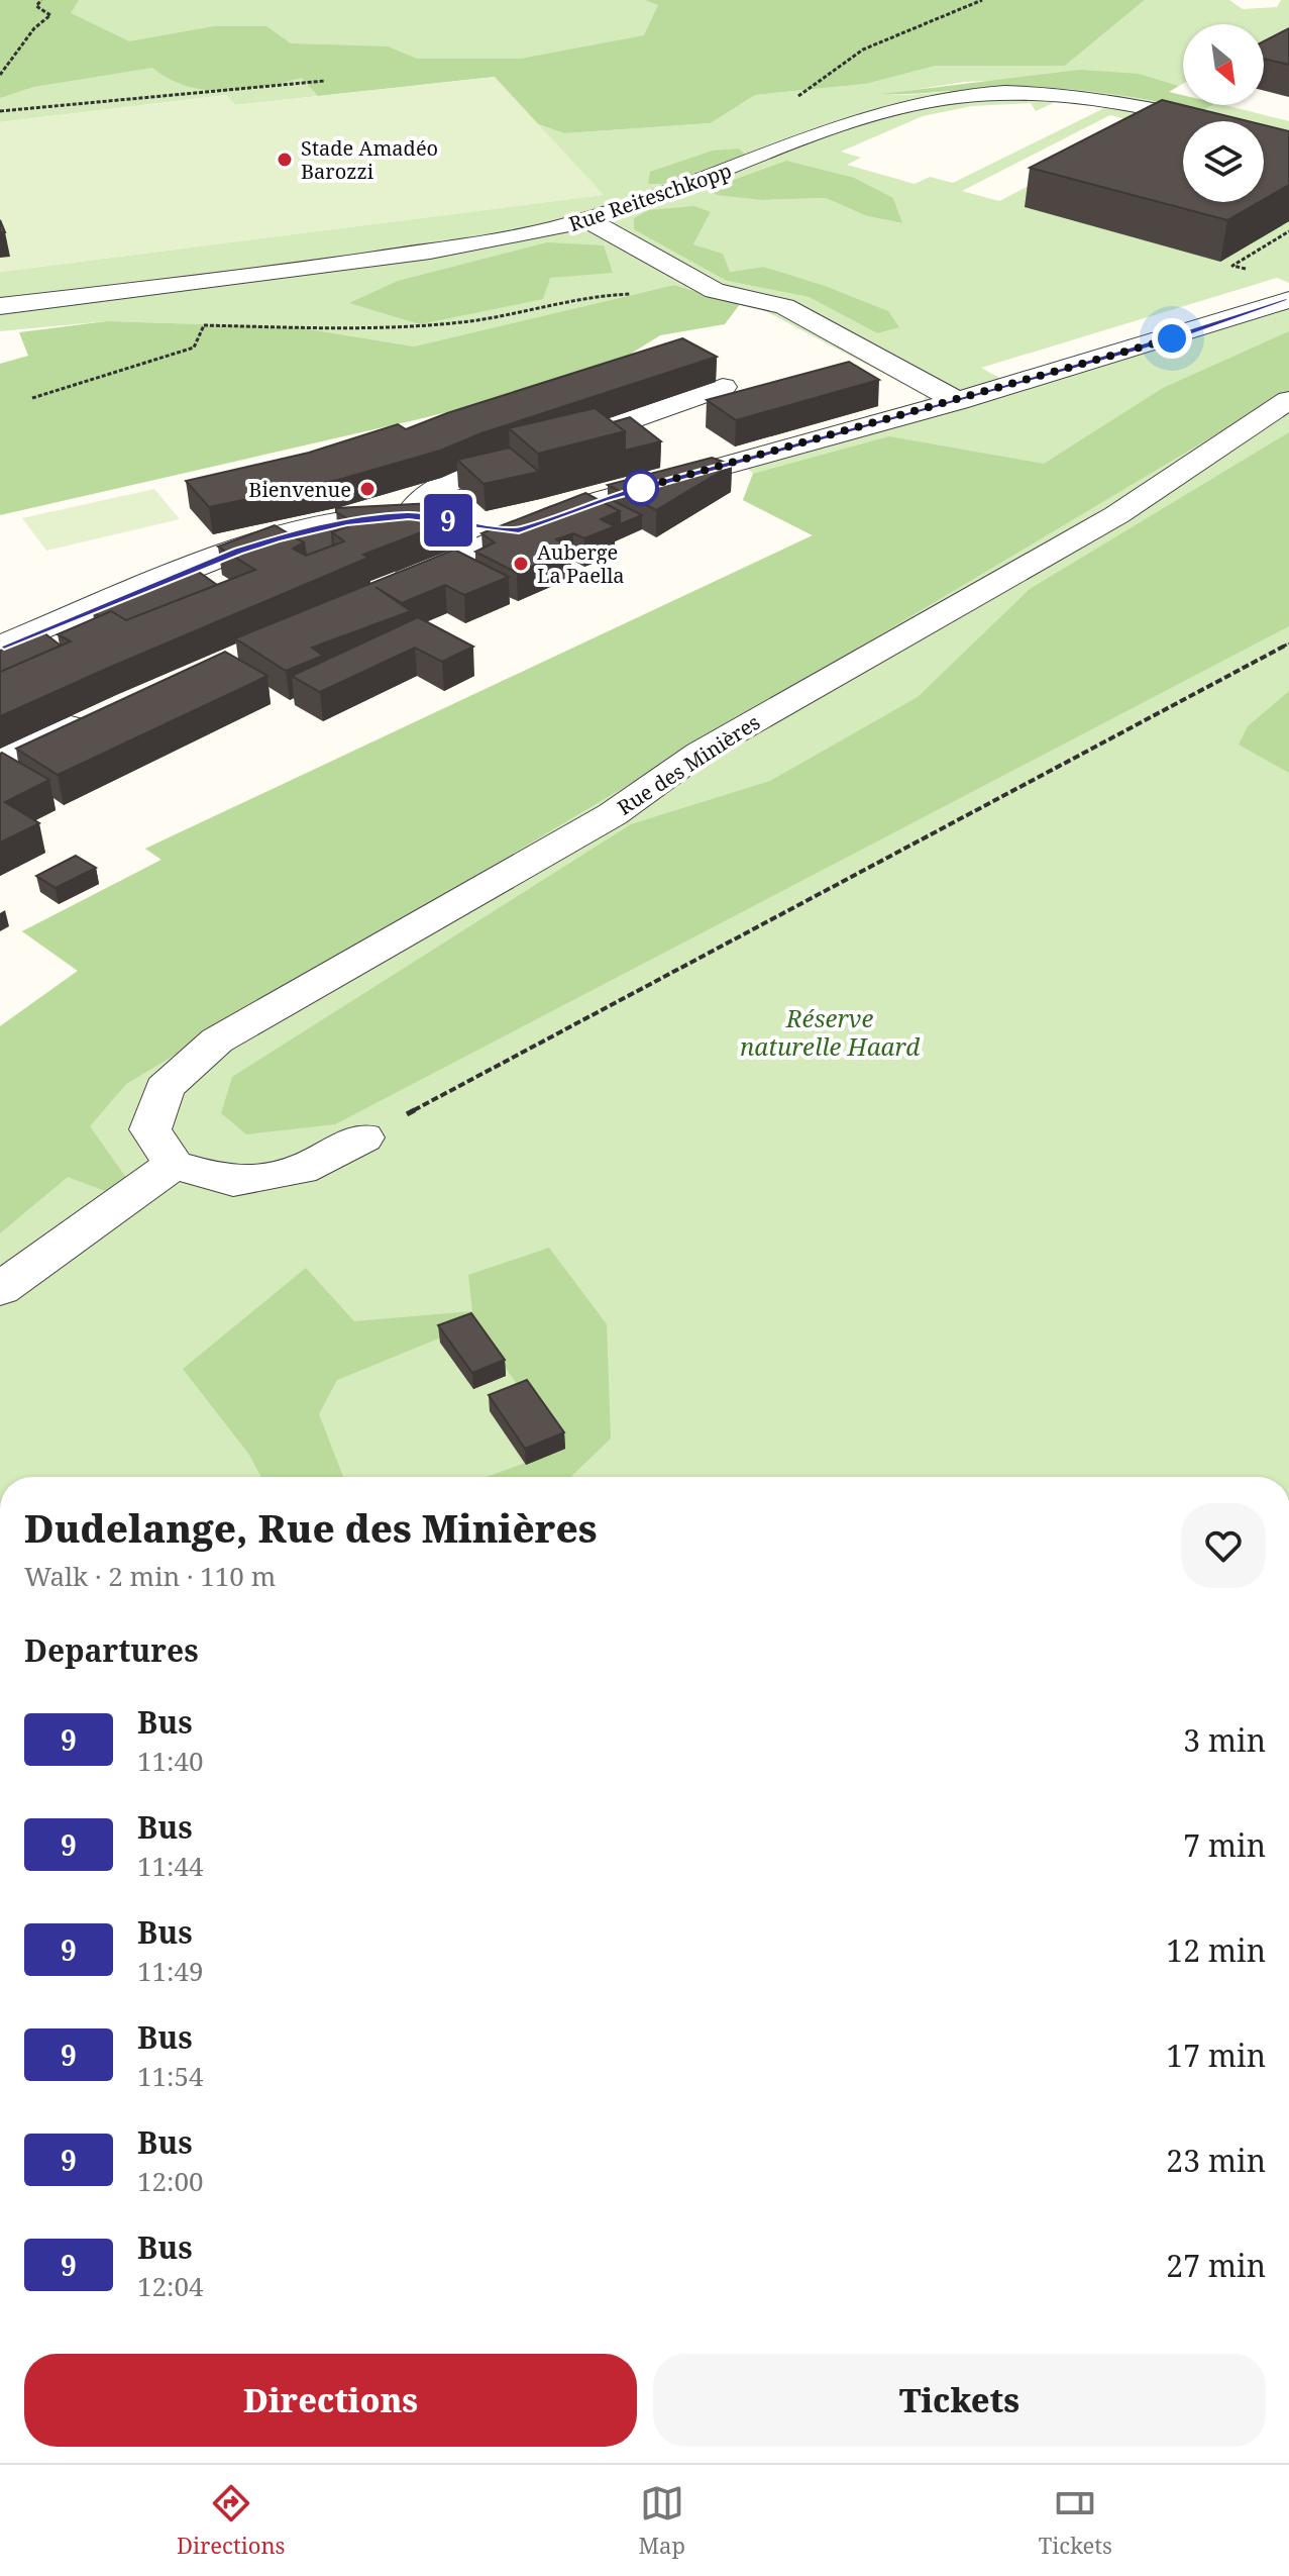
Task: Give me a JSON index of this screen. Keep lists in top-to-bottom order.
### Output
{
  "streets": {
    "street": ["Rue Reiteschkopp", "Rue des Minières"]
  },
  "parks": ["Réserve naturelle Haard"],
  "places": ["Stade Amadéo Barozzi", "Bienvenue", "Auberge La Paella"],
  "lines": ["bus line 9"],
  "north": "bottom right",
  "page": {
    "on_map": "9",
    "heading": [
      ["Dudelange, Rue des Minières", "Walk · 2 min · 110 m"],
      "Departures"
    ],
    "list": [
      {
        "mark": "9",
        "name": "Bus",
        "note": "11:40",
        "value": "3 min"
      },
      {
        "mark": "9",
        "name": "Bus",
        "note": "11:44",
        "value": "7 min"
      },
      {
        "mark": "9",
        "name": "Bus",
        "note": "11:49",
        "value": "12 min"
      },
      {
        "mark": "9",
        "name": "Bus",
        "note": "11:54",
        "value": "17 min"
      },
      {
        "mark": "9",
        "name": "Bus",
        "note": "12:00",
        "value": "23 min"
      },
      {
        "mark": "9",
        "name": "Bus",
        "note": "12:04",
        "value": "27 min"
      }
    ],
    "buttons": ["Directions", "Tickets"],
    "tabs": ["Directions", "Map", "Tickets"]
  }
}
